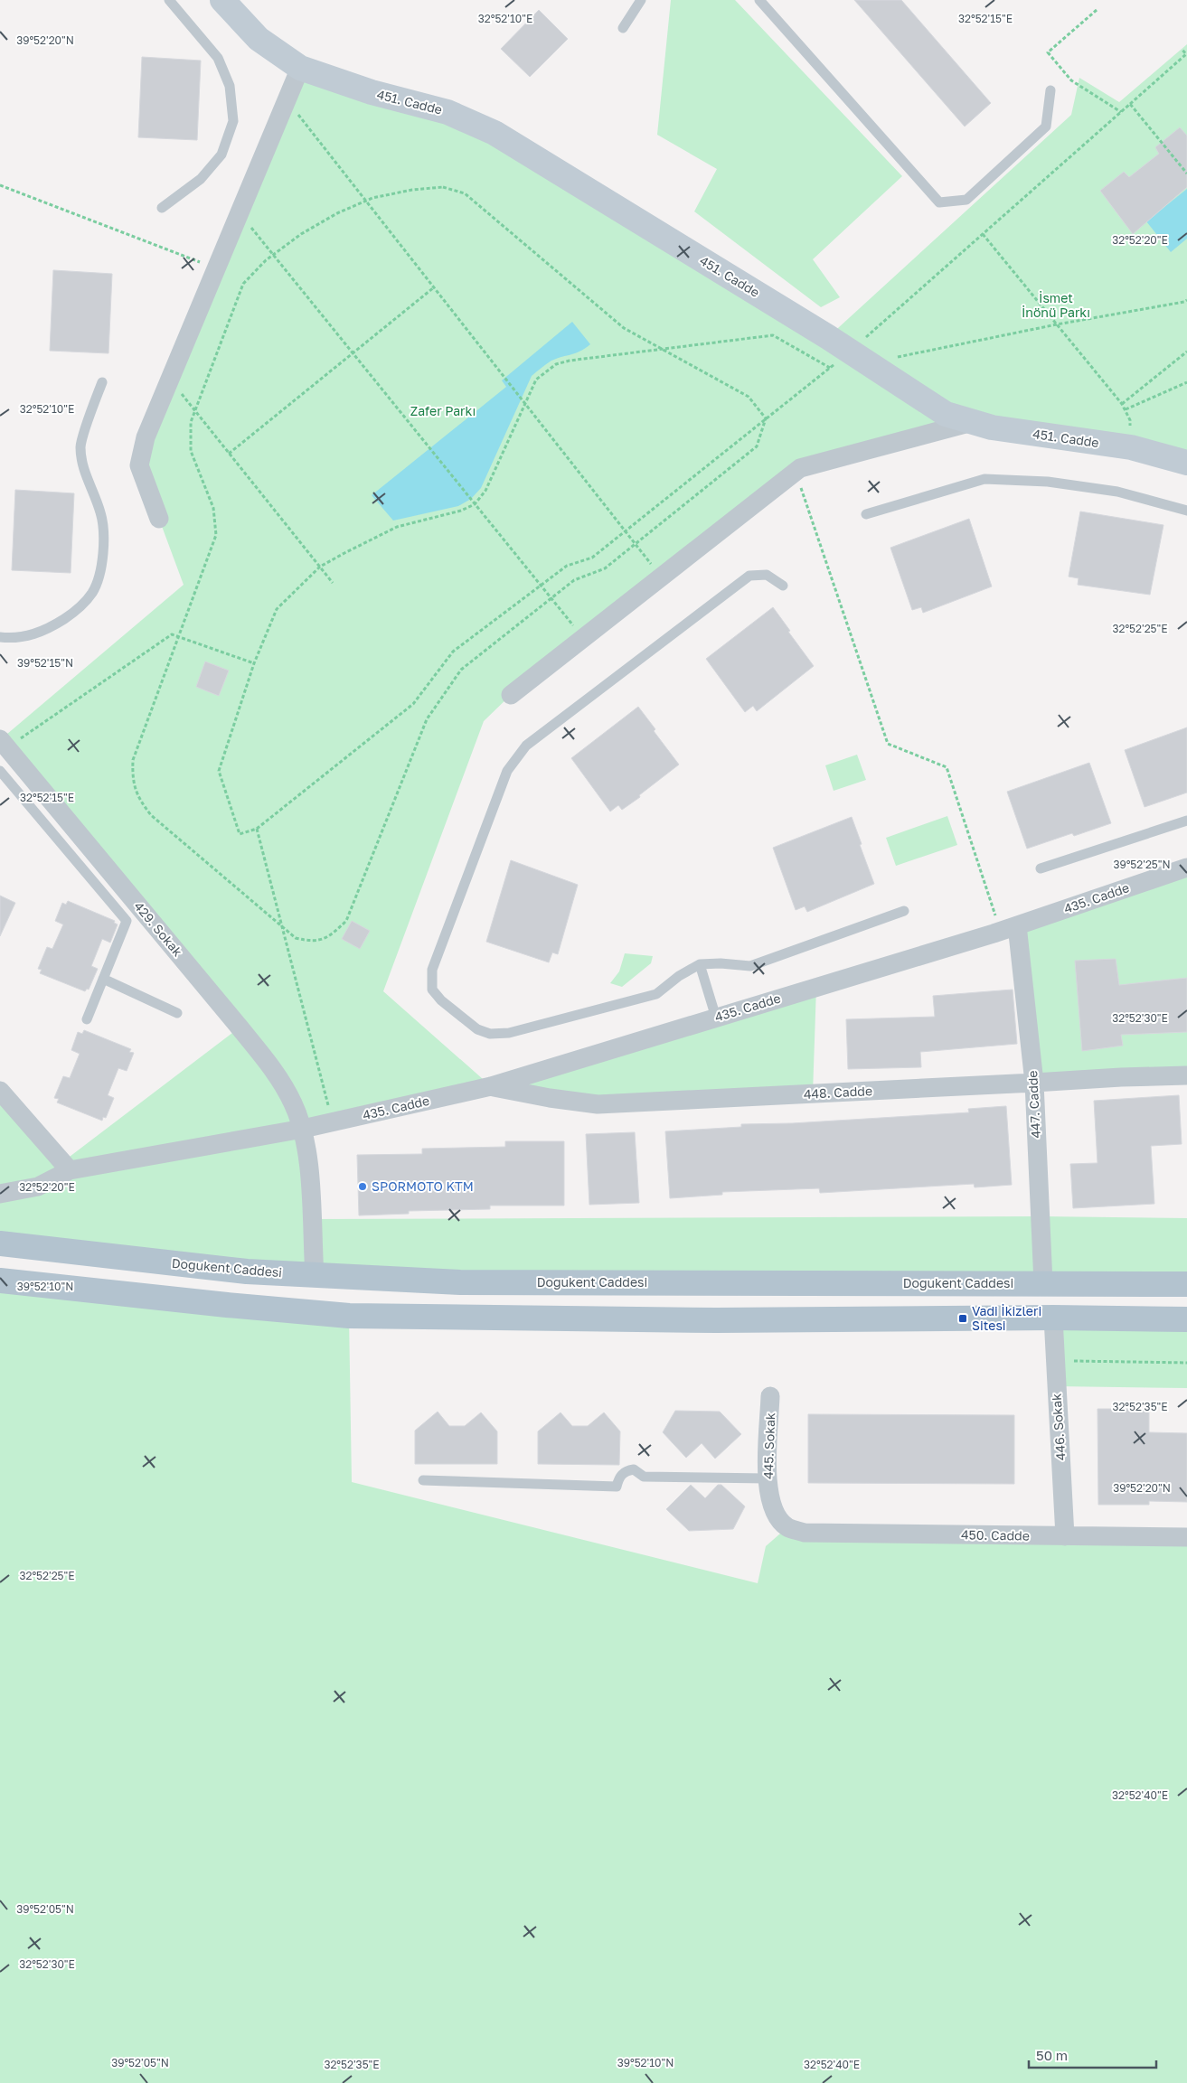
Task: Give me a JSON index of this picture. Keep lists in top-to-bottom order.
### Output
{
  "streets": {
    "main road": ["Doğukent Caddesi"],
    "street": [
      "451. Cadde",
      "435. Cadde",
      "429. Sokak",
      "448. Cadde",
      "447. Cadde",
      "446. Sokak",
      "445. Sokak",
      "450. Cadde"
    ]
  },
  "crossings": [
    ["435. Cadde", "429. Sokak"],
    ["435. Cadde", "448. Cadde"],
    ["435. Cadde", "447. Cadde"],
    ["429. Sokak", "Doğukent Caddesi"],
    ["448. Cadde", "447. Cadde"],
    ["447. Cadde", "Doğukent Caddesi"],
    ["446. Sokak", "450. Cadde"],
    ["445. Sokak", "450. Cadde"]
  ],
  "parks": ["İsmet İnönü Parkı", "Zafer Parkı"],
  "places": {
    "other": ["SPORMOTO KTM"],
    "transit": ["Vadi İkizleri Sitesi"]
  },
  "scale_bar": "50 m",
  "coordinates": [
    "32°52'15\"E",
    "32°52'10\"E",
    "39°52'20\"N",
    "32°52'20\"E",
    "32°52'25\"E",
    "39°52'15\"N",
    "39°52'25\"N",
    "32°52'30\"E",
    "39°52'10\"N",
    "32°52'35\"E",
    "32°52'40\"E",
    "39°52'05\"N"
  ]
}
